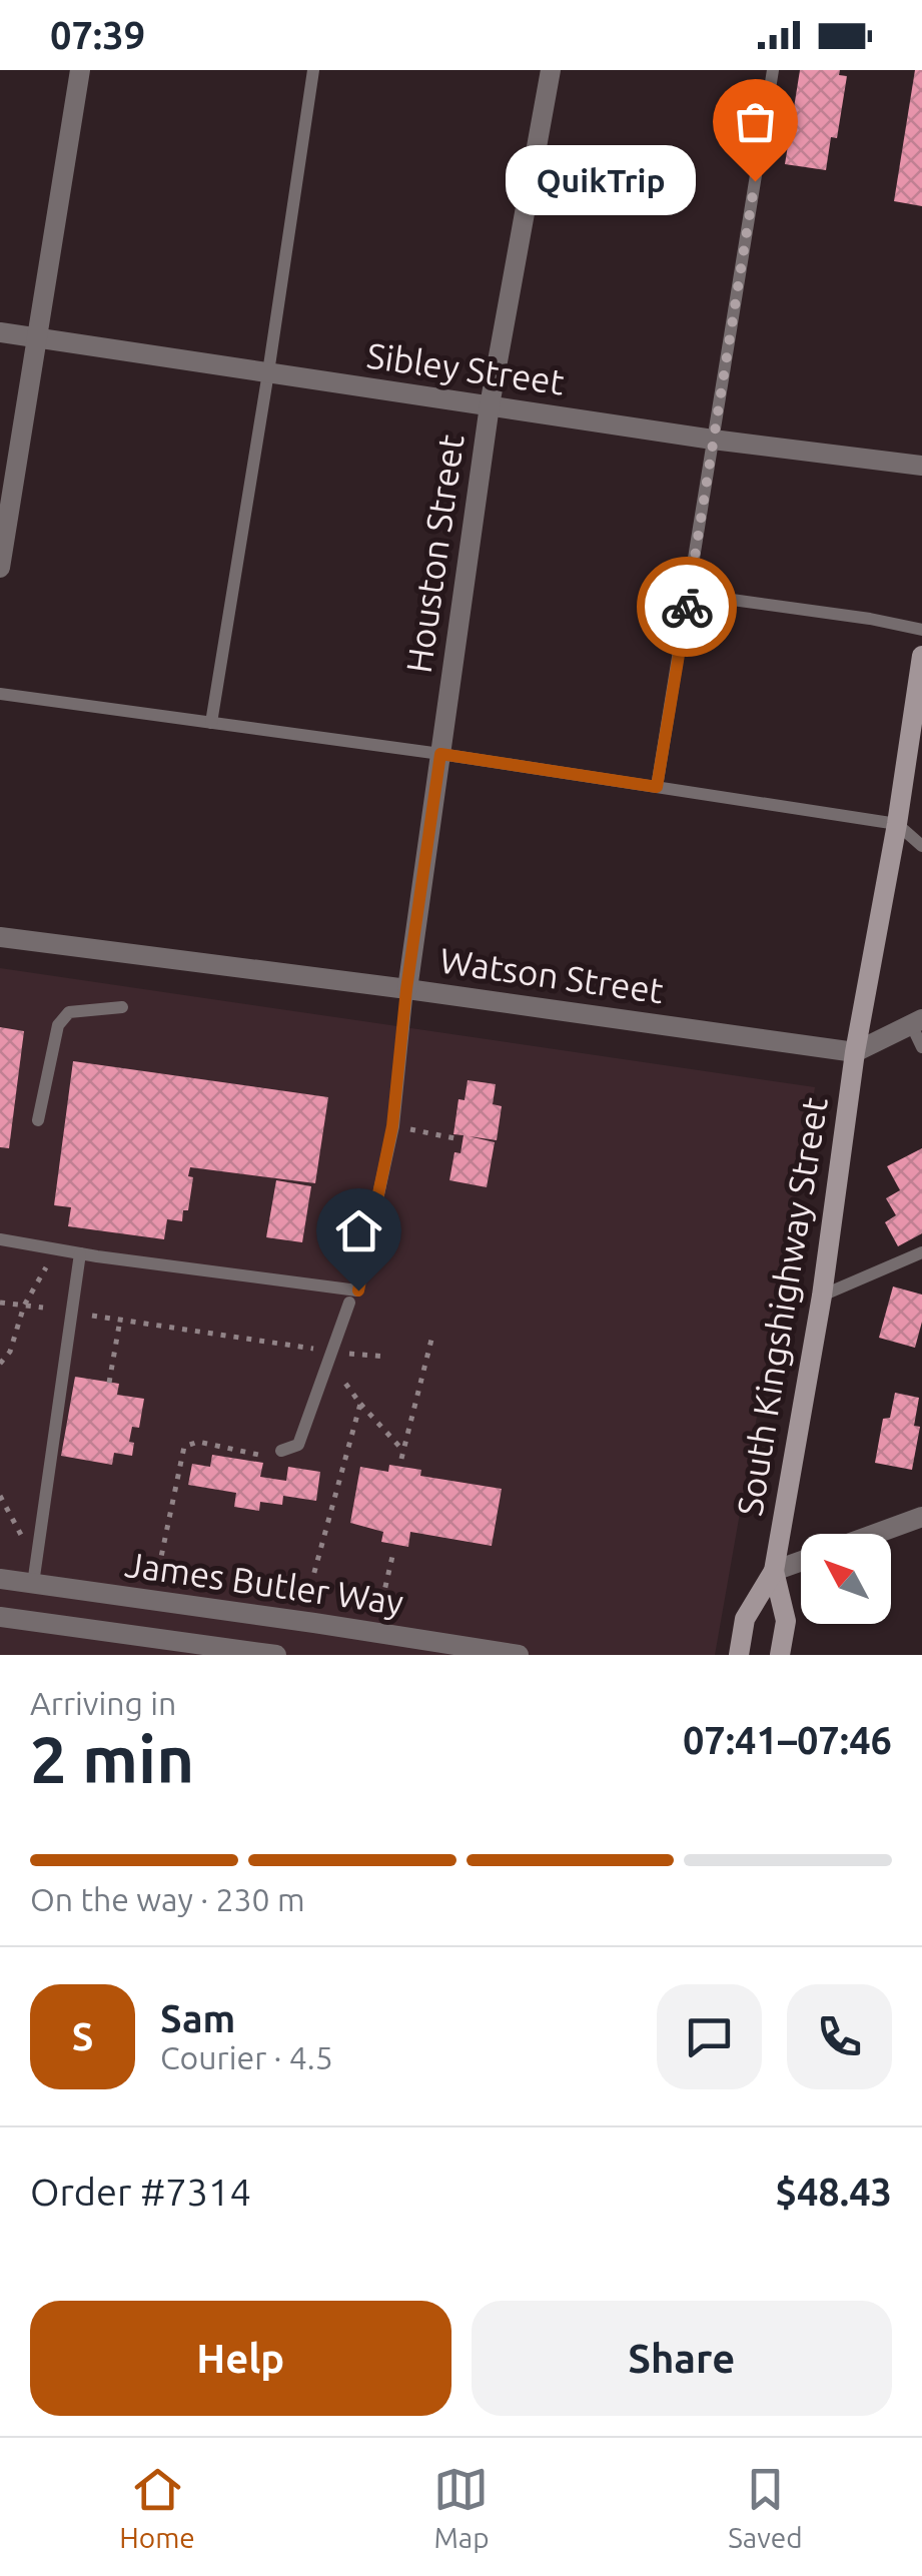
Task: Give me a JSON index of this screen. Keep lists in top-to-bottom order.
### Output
{
  "streets": {
    "main road": ["South Kingshighway Street"],
    "street": [
      "Sibley Street",
      "Houston Street",
      "Watson Street",
      "James Butler Way"
    ]
  },
  "crossings": [
    ["Sibley Street", "Houston Street"],
    ["Houston Street", "Watson Street"],
    ["Watson Street", "South Kingshighway Street"]
  ],
  "places": ["QuikTrip"],
  "north": "top left",
  "page": {
    "status": "07:39",
    "bubble": "QuikTrip",
    "heading": ["2 min", "Arriving in", "07:41–07:46"],
    "panel": [
      "Sam",
      "Courier · 4.5",
      "Order #7314",
      "$48.43"
    ],
    "bar": "On the way · 230 m",
    "round": "S",
    "buttons": ["Help", "Share"],
    "tabs": ["Home", "Map", "Saved"]
  }
}
